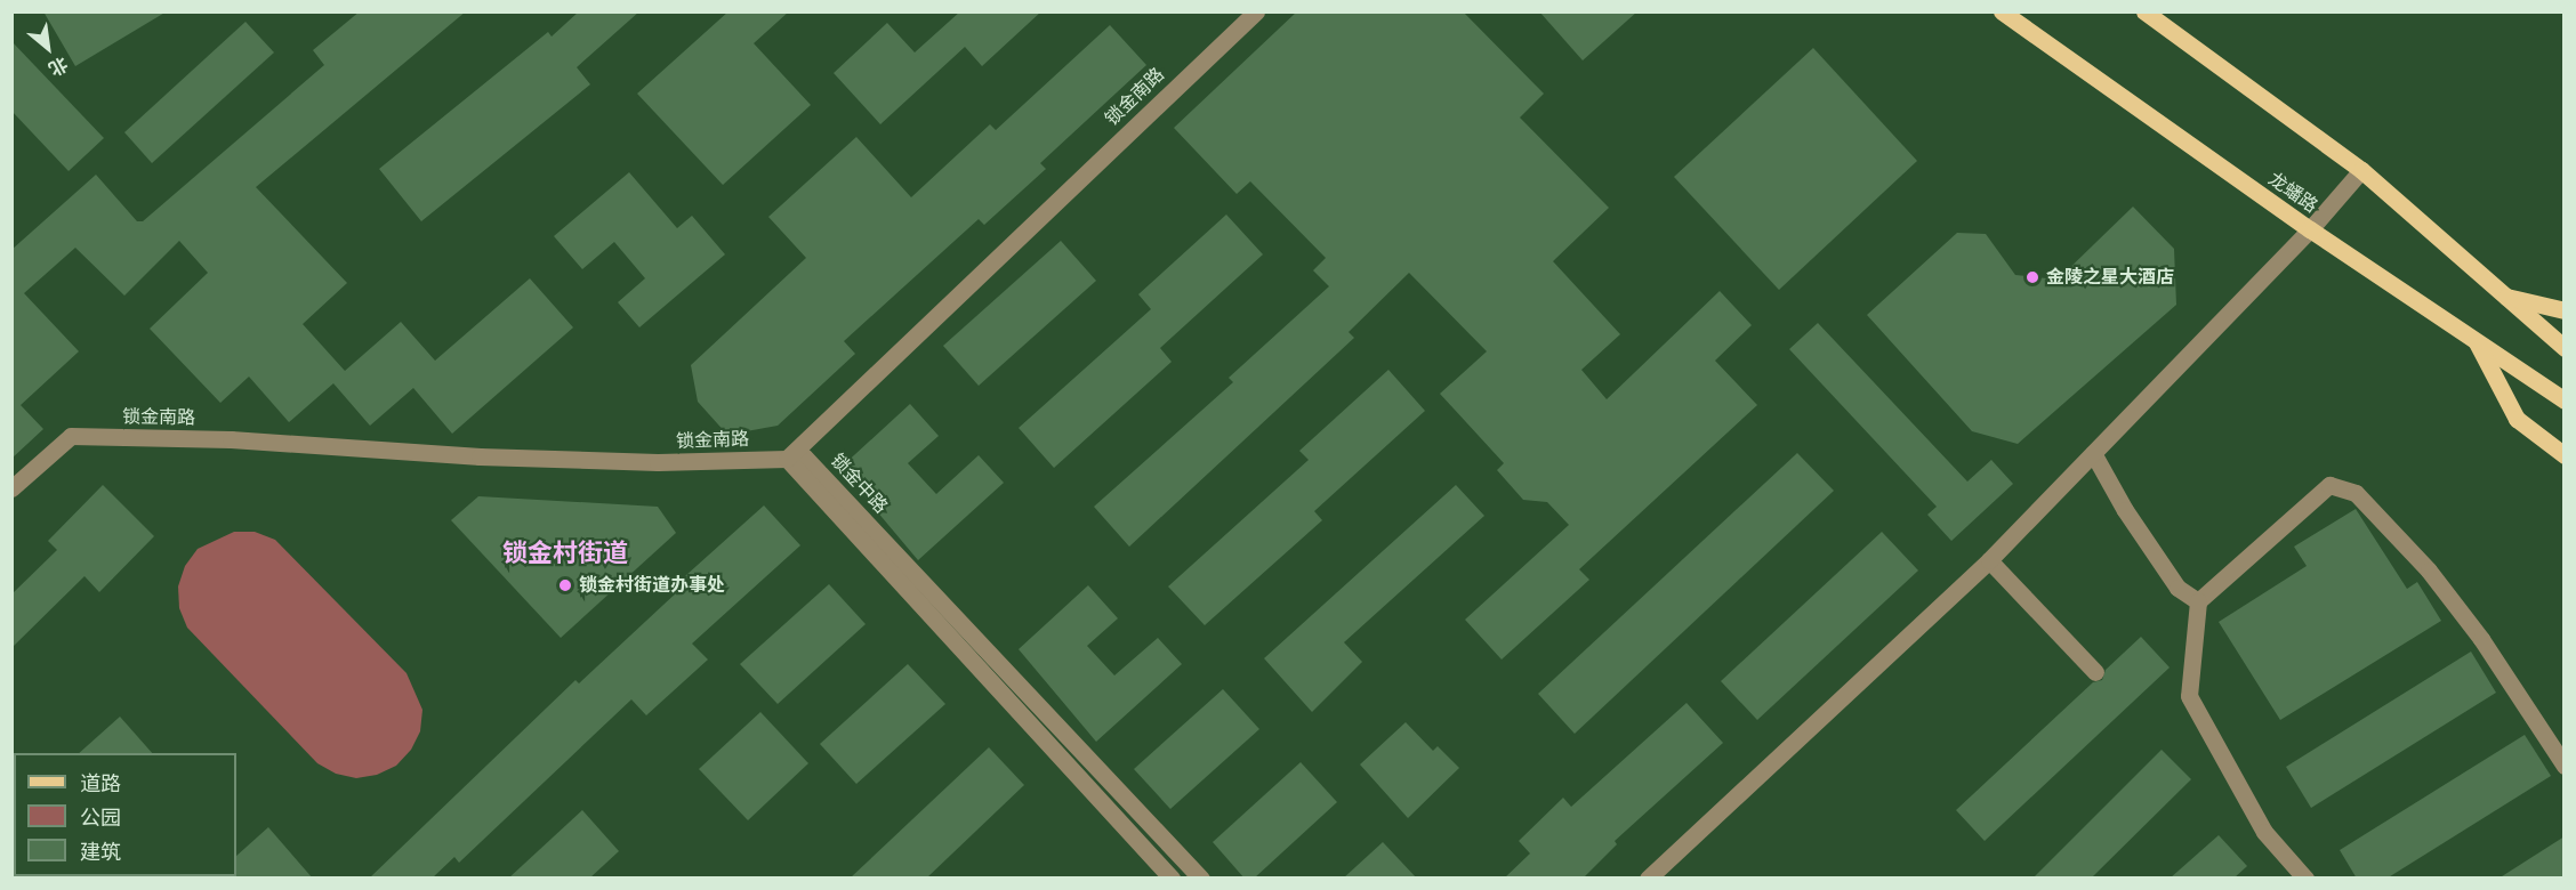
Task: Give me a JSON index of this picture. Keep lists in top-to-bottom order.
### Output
{
  "streets": {
    "main road": ["龙蟠路"],
    "street": ["锁金南路", "锁金中路"]
  },
  "crossings": [
    ["锁金南路", "锁金中路"]
  ],
  "districts": ["锁金村街道"],
  "places": ["金陵之星大酒店", "锁金村街道办事处"],
  "legend": ["道路", "公园", "建筑"],
  "north": "bottom right"
}
